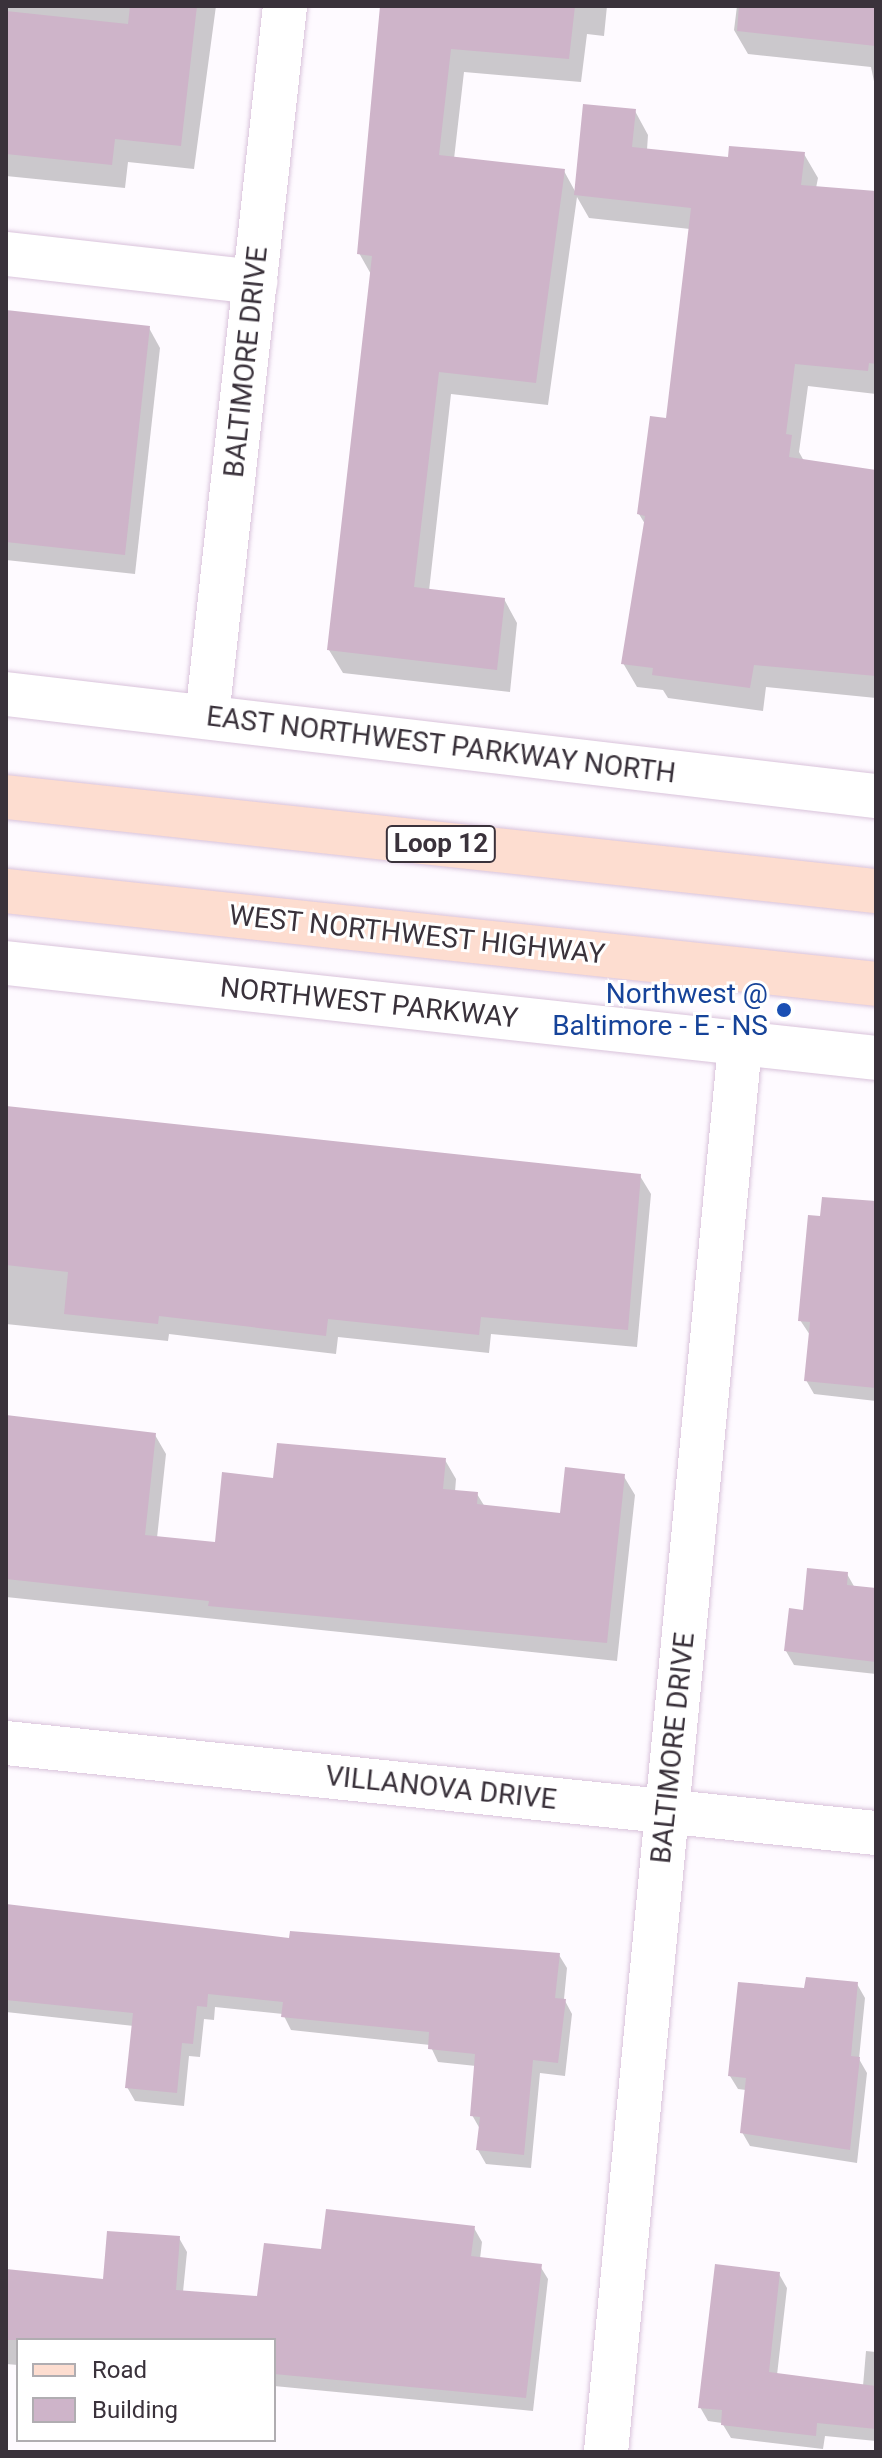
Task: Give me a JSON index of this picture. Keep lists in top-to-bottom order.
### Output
{
  "streets": {
    "main road": ["Loop 12", "WEST NORTHWEST HIGHWAY"],
    "street": [
      "BALTIMORE DRIVE",
      "EAST NORTHWEST PARKWAY NORTH",
      "NORTHWEST PARKWAY",
      "VILLANOVA DRIVE"
    ]
  },
  "crossings": [
    ["BALTIMORE DRIVE", "EAST NORTHWEST PARKWAY NORTH"],
    ["BALTIMORE DRIVE", "NORTHWEST PARKWAY"],
    ["BALTIMORE DRIVE", "VILLANOVA DRIVE"]
  ],
  "places": ["Northwest @ Baltimore - E - NS"],
  "legend": ["Road", "Building"]
}
